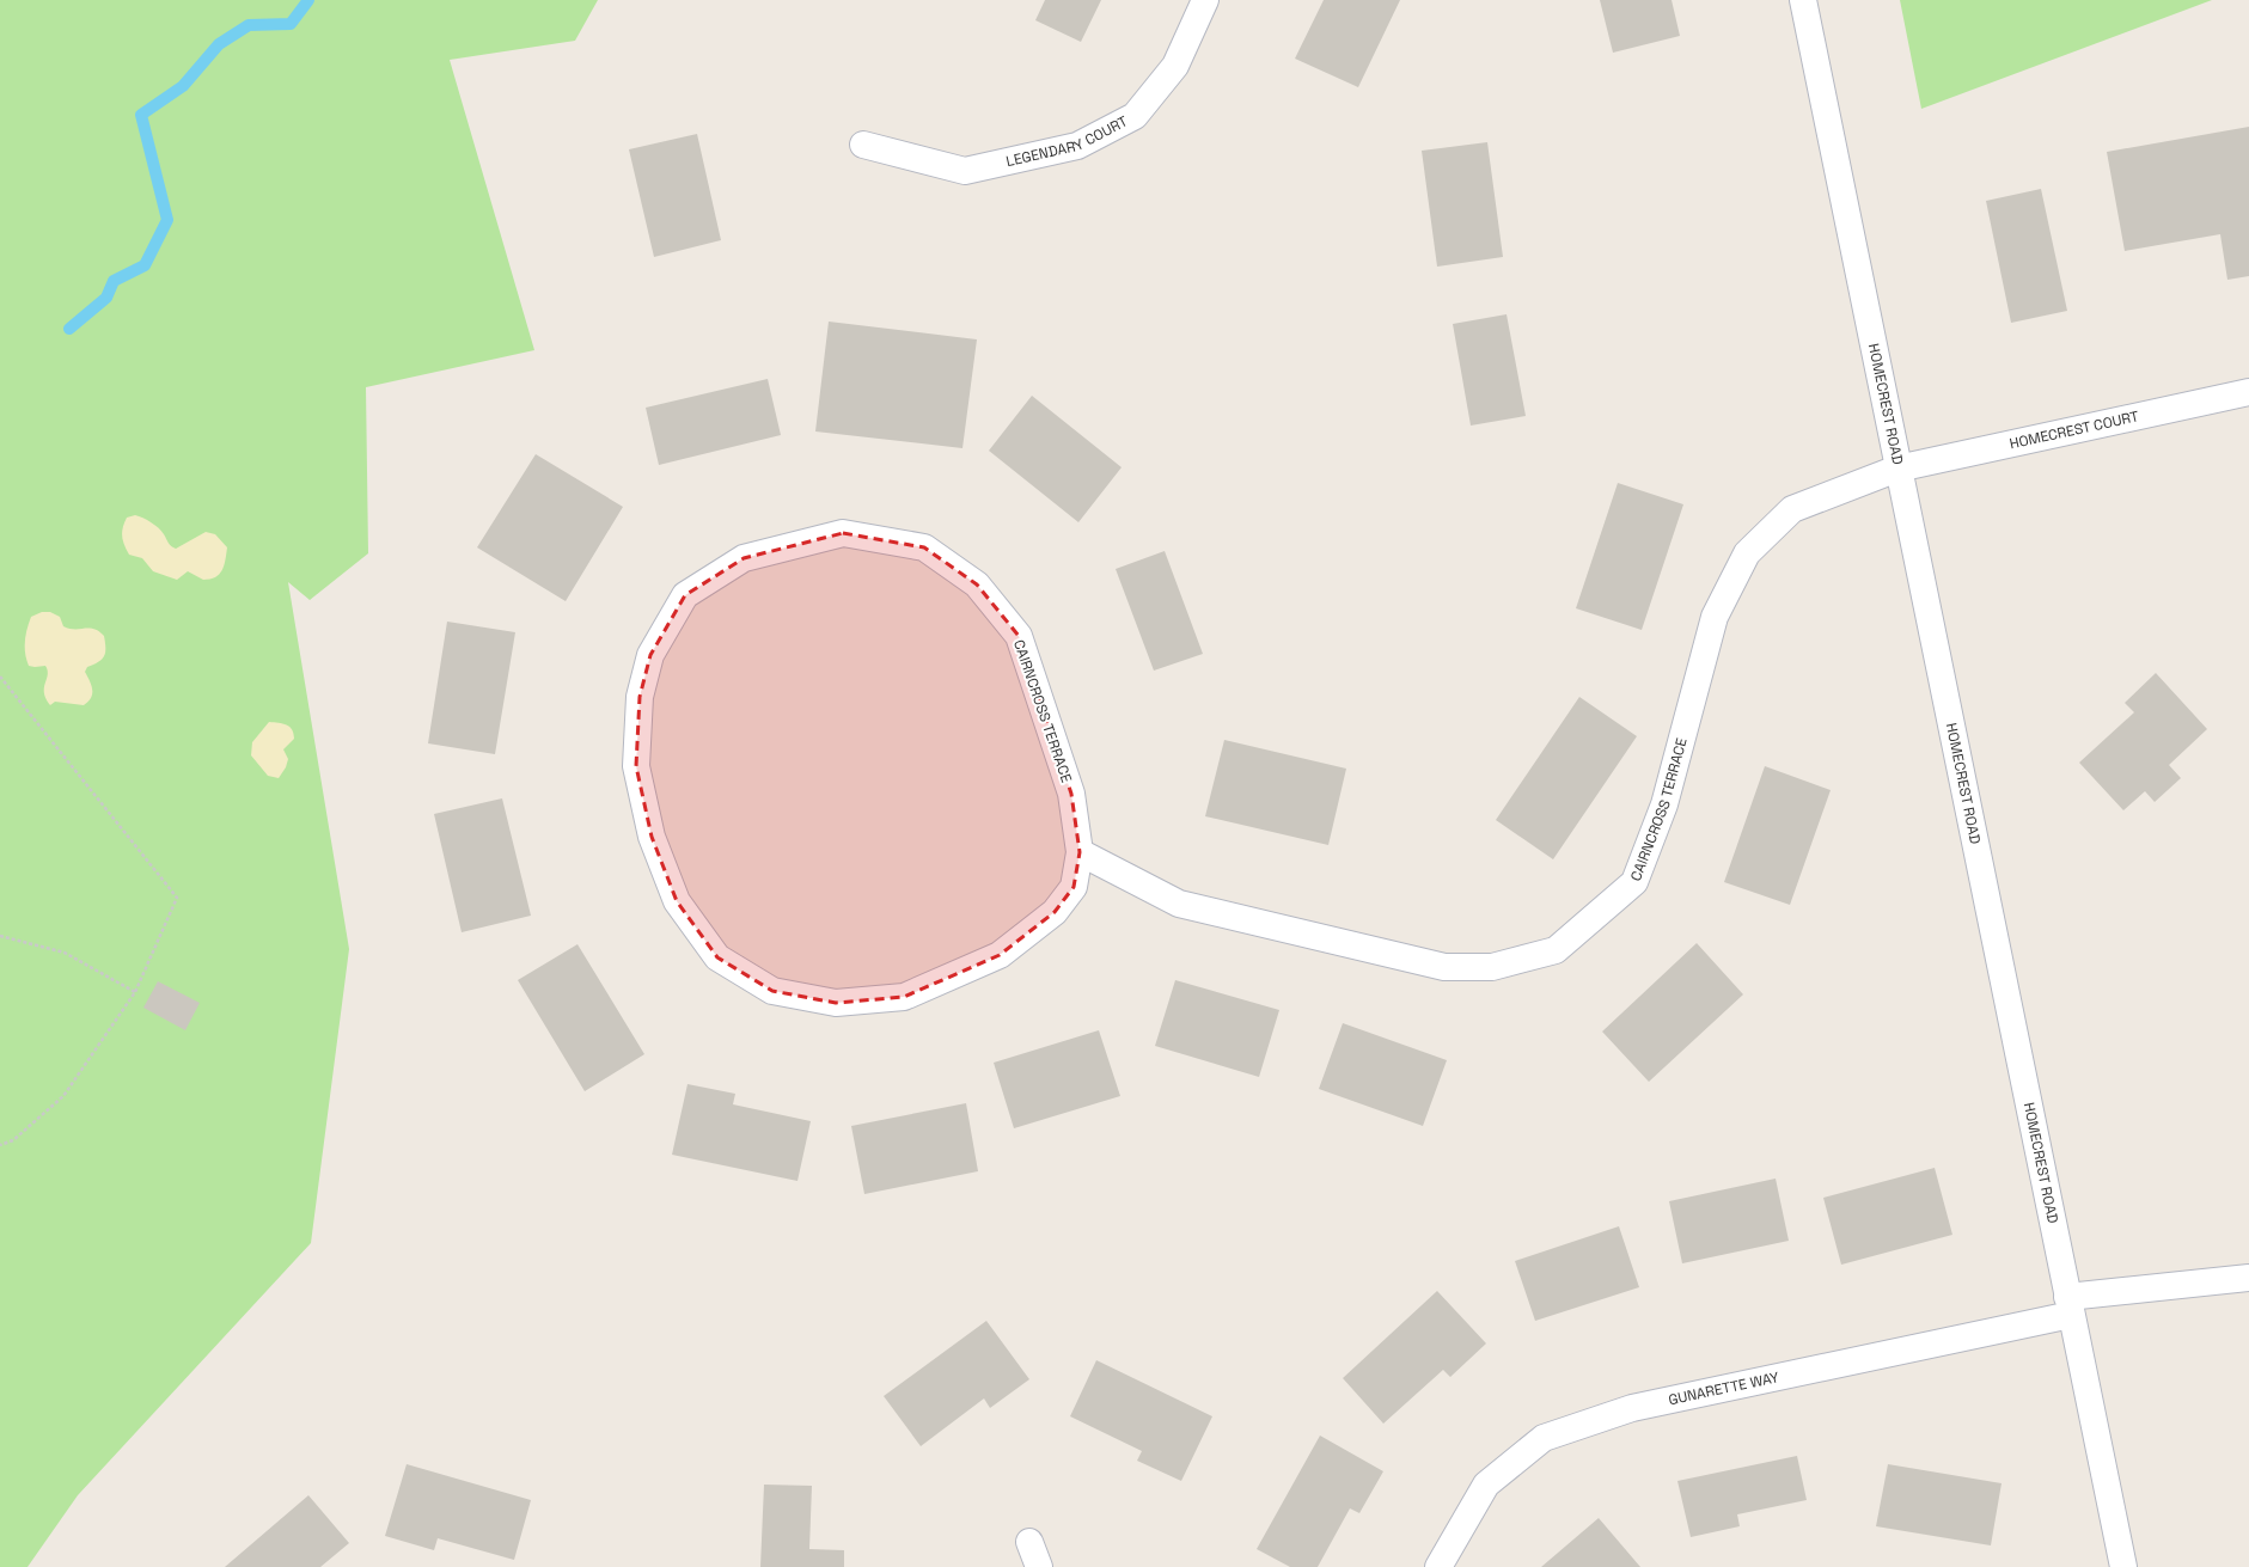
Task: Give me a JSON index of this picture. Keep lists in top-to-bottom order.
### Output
{
  "streets": {
    "street": [
      "LEGENDARY COURT",
      "HOMECREST ROAD",
      "HOMECREST COURT",
      "CAIRNCROSS TERRACE",
      "GUNARETTE WAY"
    ]
  },
  "crossings": [
    ["HOMECREST ROAD", "HOMECREST COURT"],
    ["HOMECREST ROAD", "CAIRNCROSS TERRACE"],
    ["HOMECREST ROAD", "GUNARETTE WAY"],
    ["HOMECREST COURT", "CAIRNCROSS TERRACE"]
  ]
}
